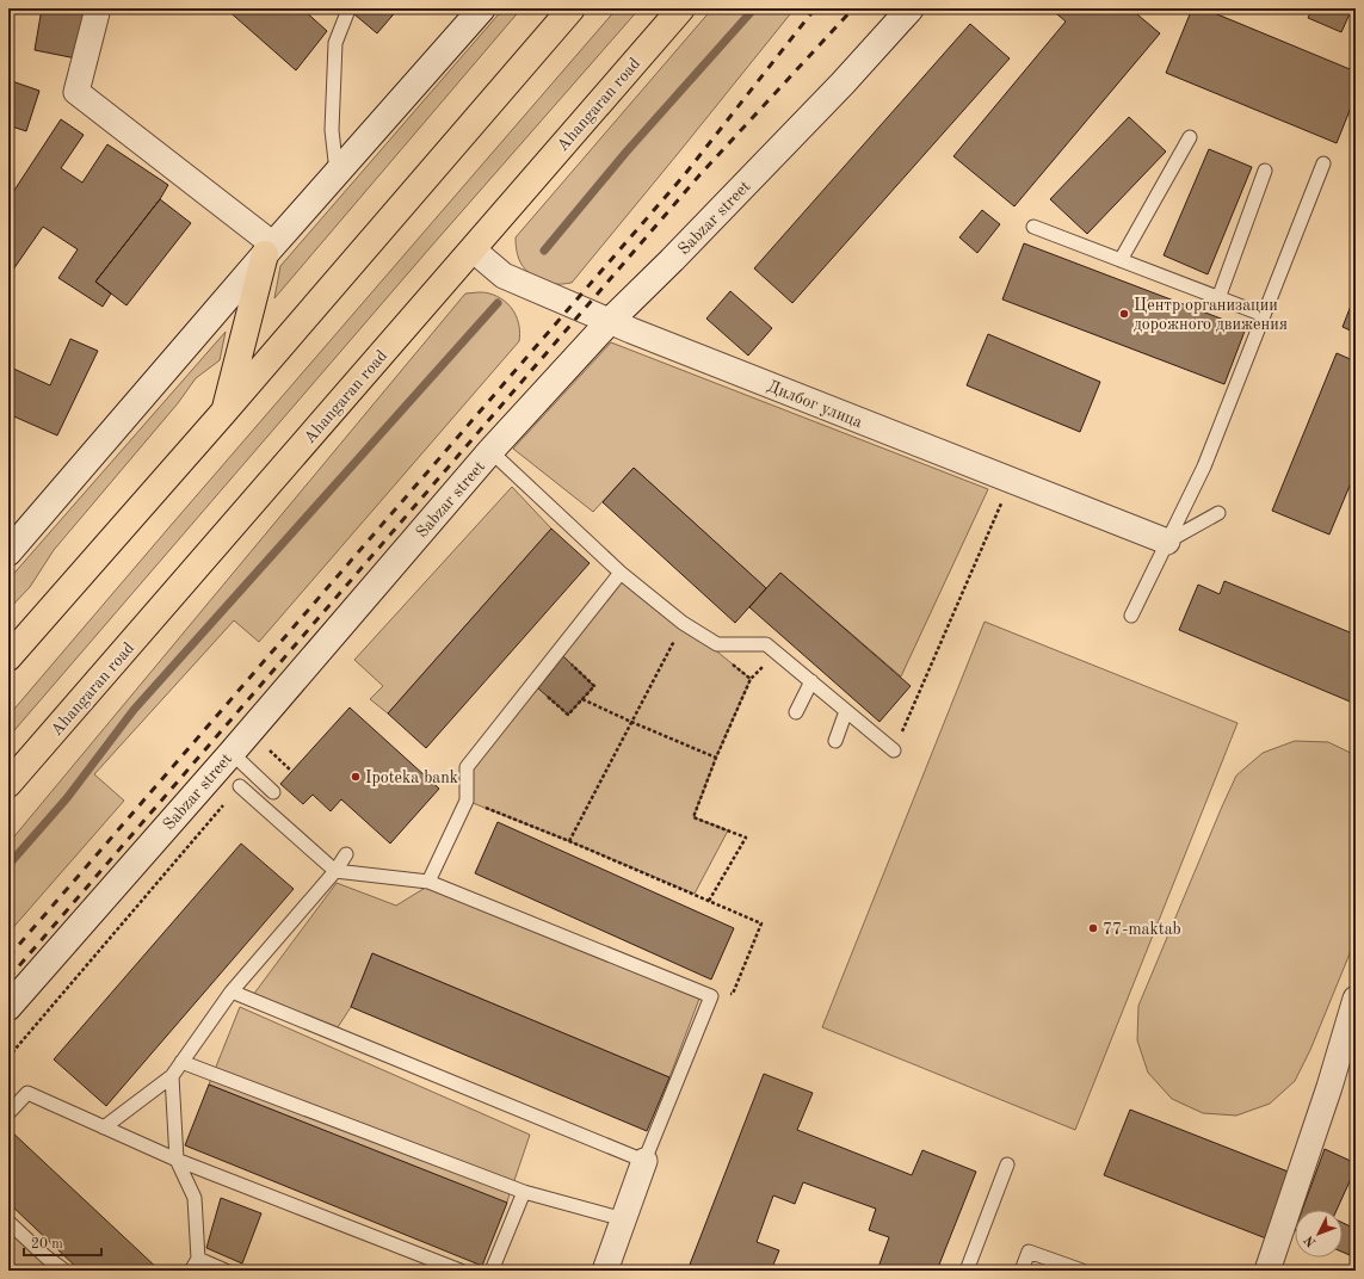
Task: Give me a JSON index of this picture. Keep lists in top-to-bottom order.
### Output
{
  "streets": {
    "highway": ["Ahangaran road"],
    "street": ["Sabzar street", "Дилбог улица"]
  },
  "crossings": [
    ["Ahangaran road", "Дилбог улица"],
    ["Sabzar street", "Дилбог улица"]
  ],
  "places": ["Центр организации дорожного движения", "Ipoteka bank", "77-maktab"],
  "scale_bar": "20 m",
  "north": "bottom left"
}
